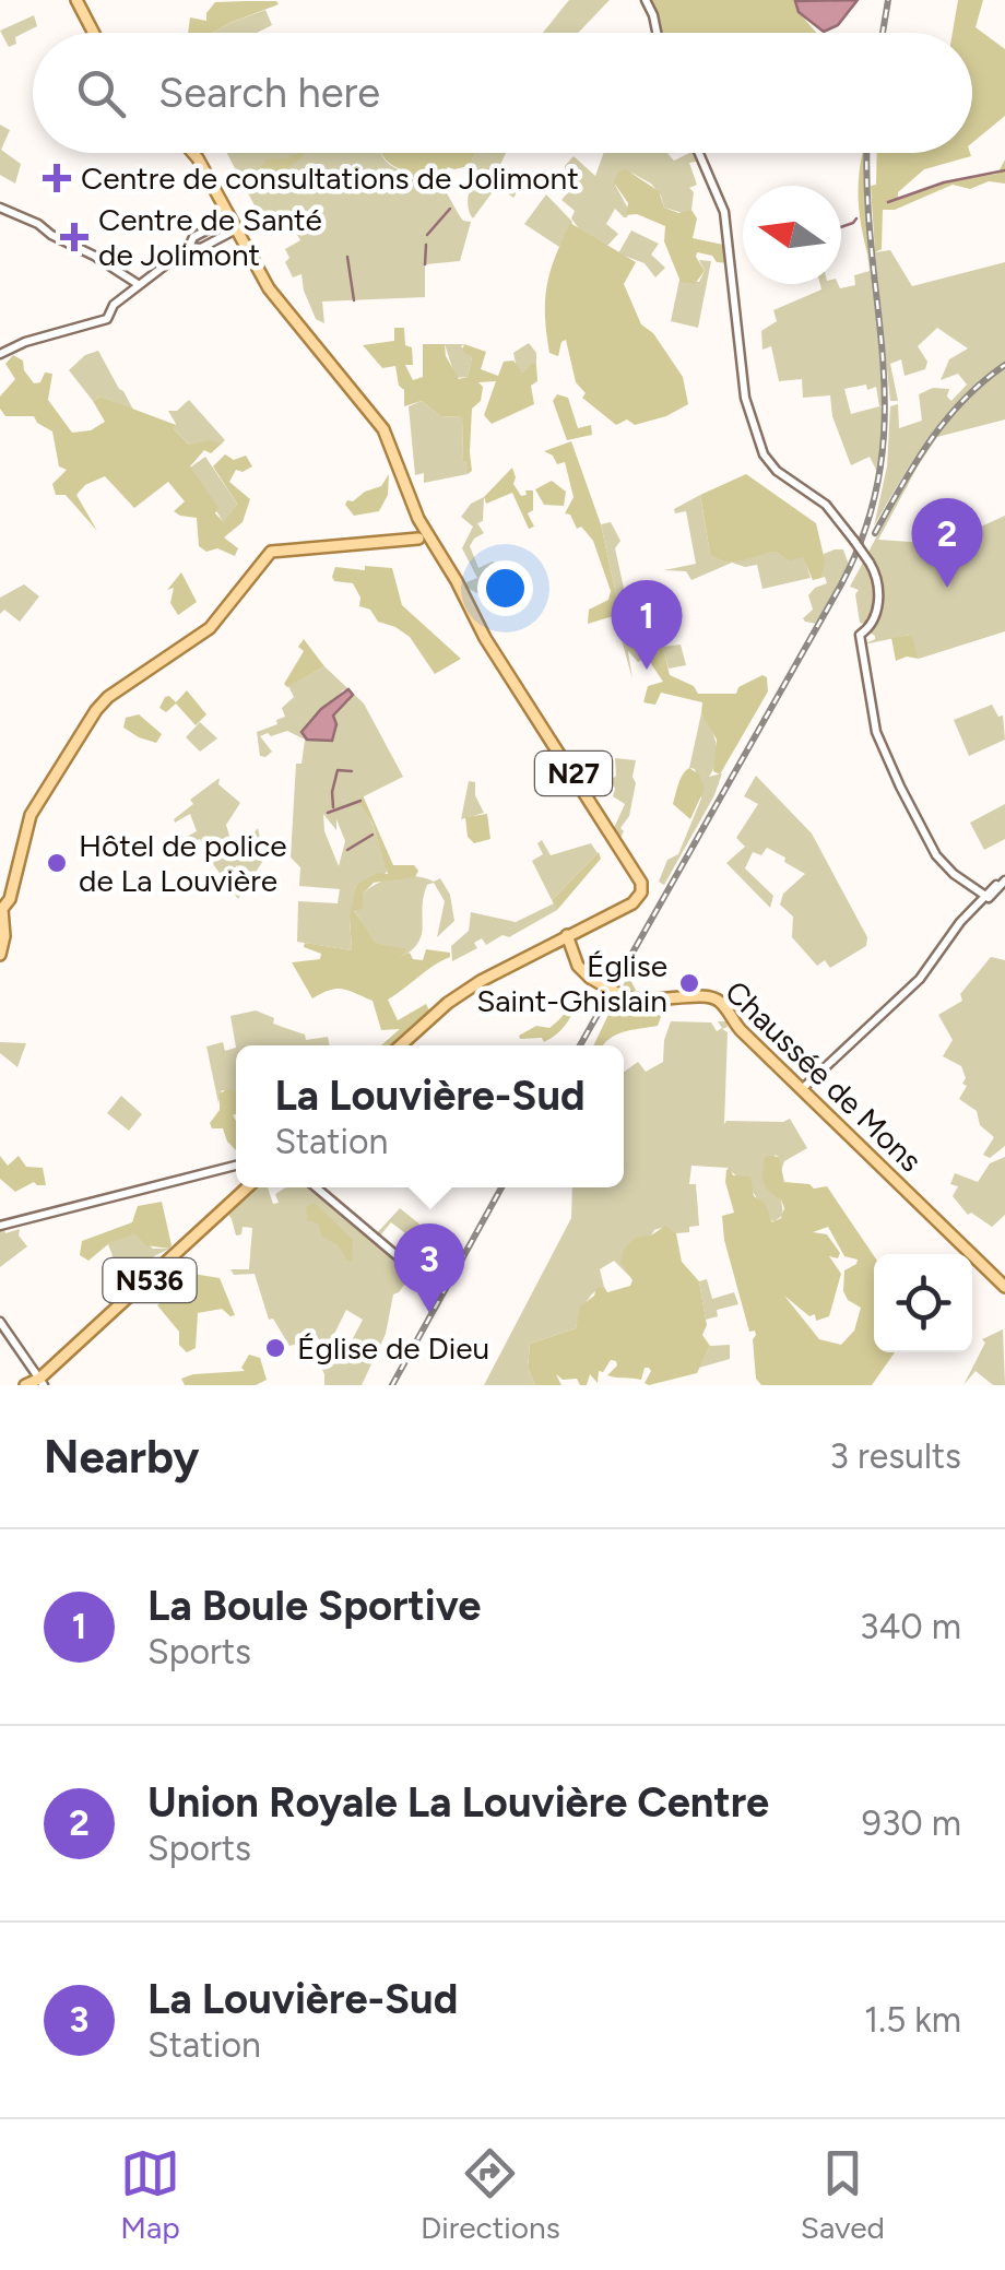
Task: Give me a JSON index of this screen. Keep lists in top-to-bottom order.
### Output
{
  "streets": {
    "main road": ["N27", "Chaussée de Mons", "N536"]
  },
  "crossings": [
    ["N27", "Chaussée de Mons"]
  ],
  "places": {
    "health": ["Centre de consultations de Jolimont", "Centre de Santé de Jolimont"],
    "other": ["Hôtel de police de La Louvière", "Église Saint-Ghislain", "Église de Dieu"]
  },
  "north": "left",
  "page": {
    "search": "Search here",
    "pins": ["2", "1", "3"],
    "popup": ["La Louvière-Sud", "Station"],
    "heading": ["Nearby", "3 results"],
    "list": [
      {
        "mark": "1",
        "name": "La Boule Sportive",
        "note": "Sports",
        "value": "340 m"
      },
      {
        "mark": "2",
        "name": "Union Royale La Louvière Centre",
        "note": "Sports",
        "value": "930 m"
      },
      {
        "mark": "3",
        "name": "La Louvière-Sud",
        "note": "Station",
        "value": "1.5 km"
      }
    ],
    "nav": ["Map", "Directions", "Saved"]
  }
}
